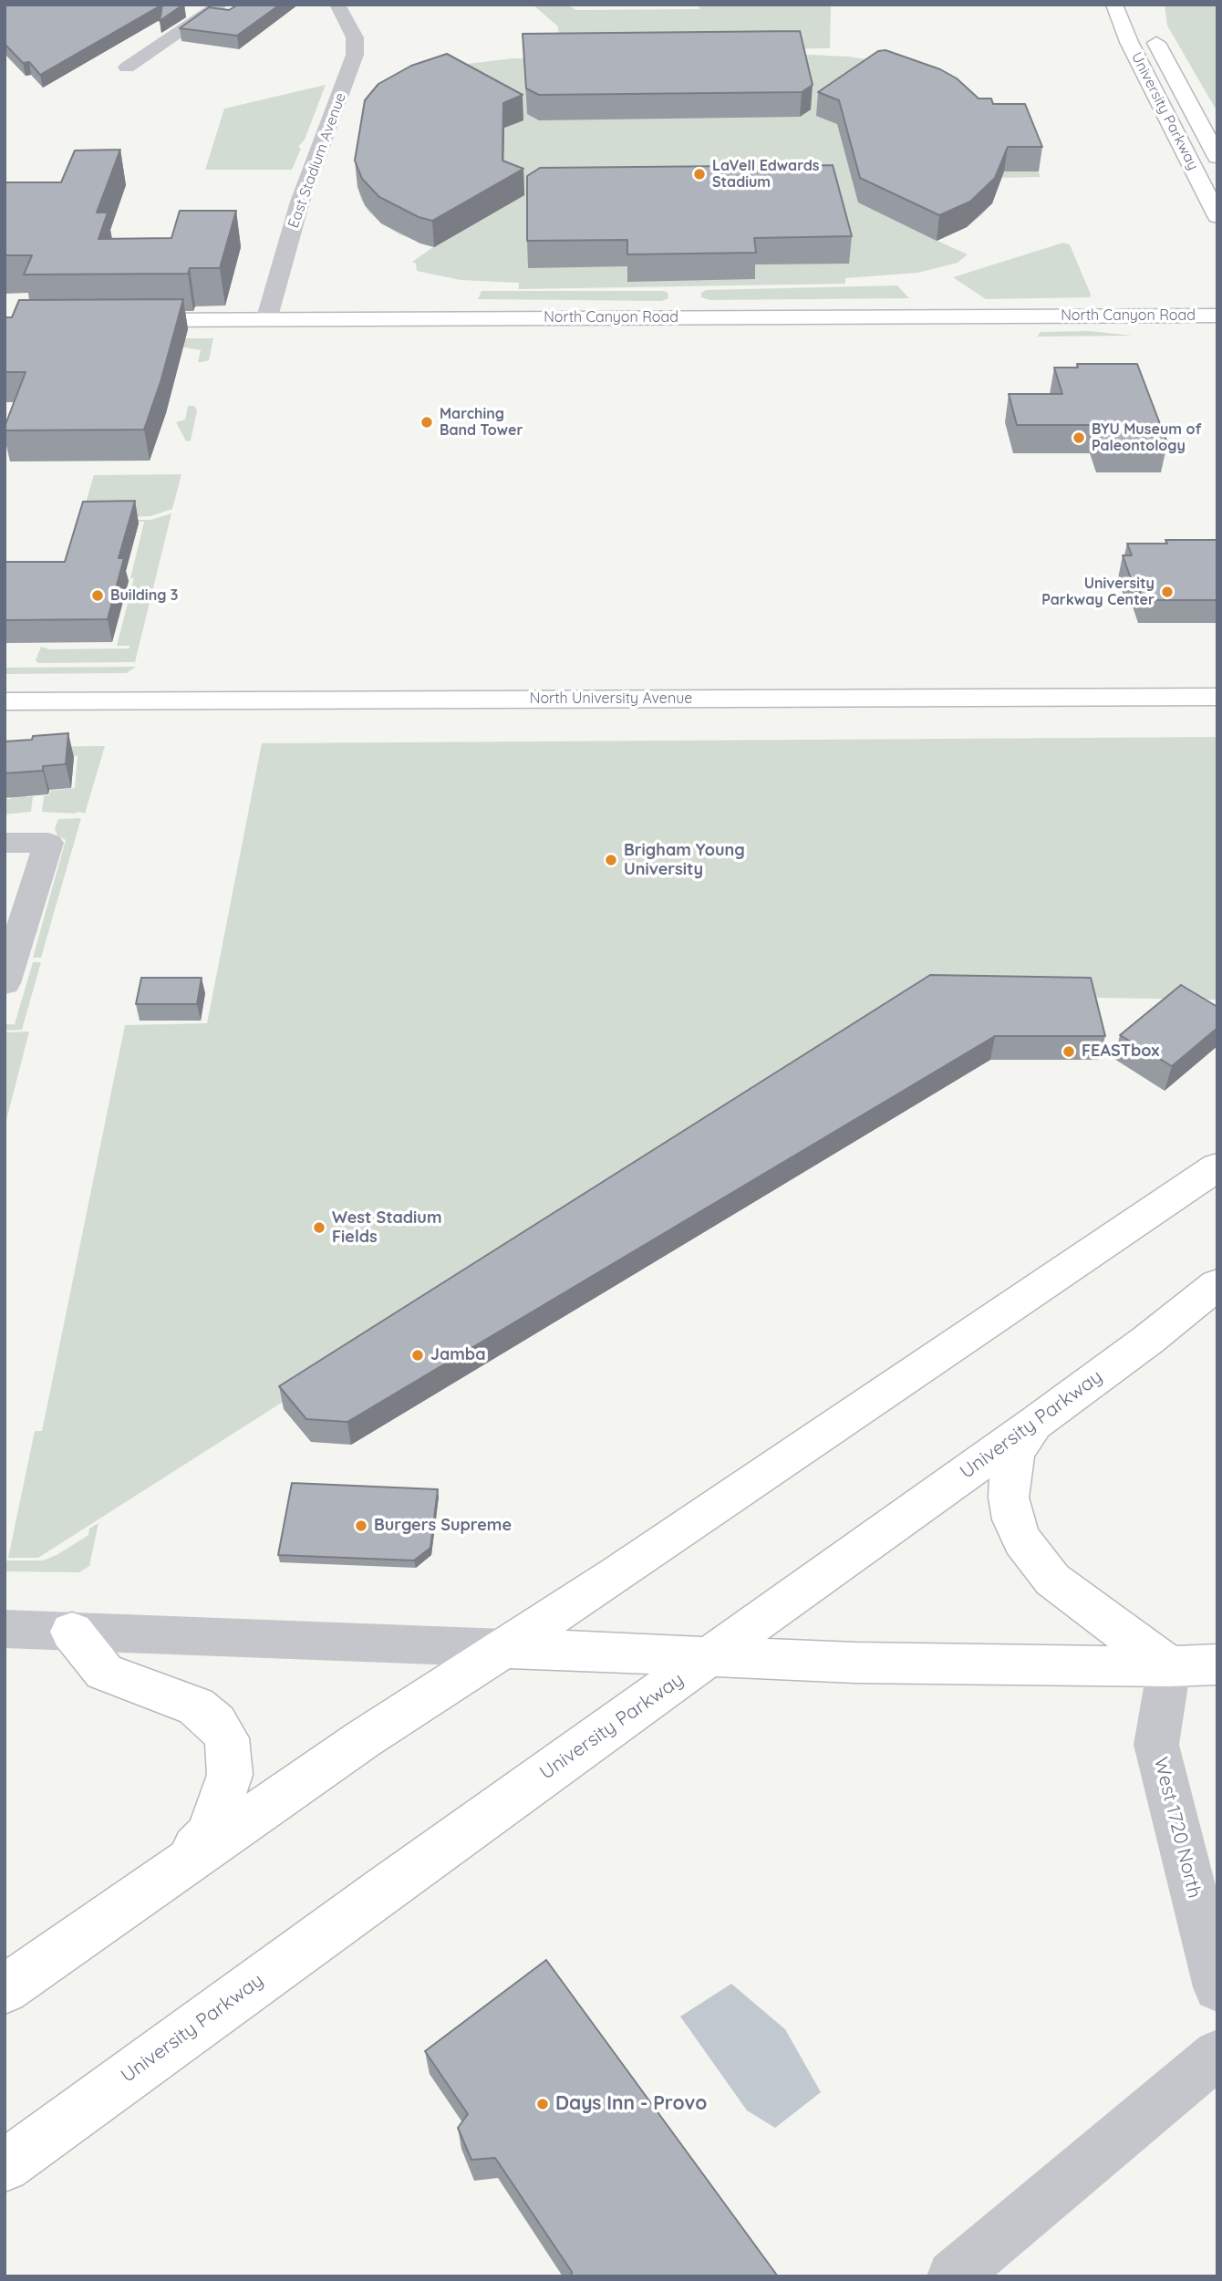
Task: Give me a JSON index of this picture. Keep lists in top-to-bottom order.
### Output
{
  "streets": {
    "main road": ["University Parkway", "North Canyon Road", "North University Avenue"],
    "street": ["East Stadium Avenue", "West 1720 North"]
  },
  "crossings": [
    ["East Stadium Avenue", "North Canyon Road"]
  ],
  "places": [
    "LaVell Edwards Stadium",
    "Marching Band Tower",
    "BYU Museum of Paleontology",
    "University Parkway Center",
    "Building 3",
    "Brigham Young University",
    "FEASTbox",
    "West Stadium Fields",
    "Jamba",
    "Burgers Supreme",
    "Days Inn - Provo"
  ]
}
